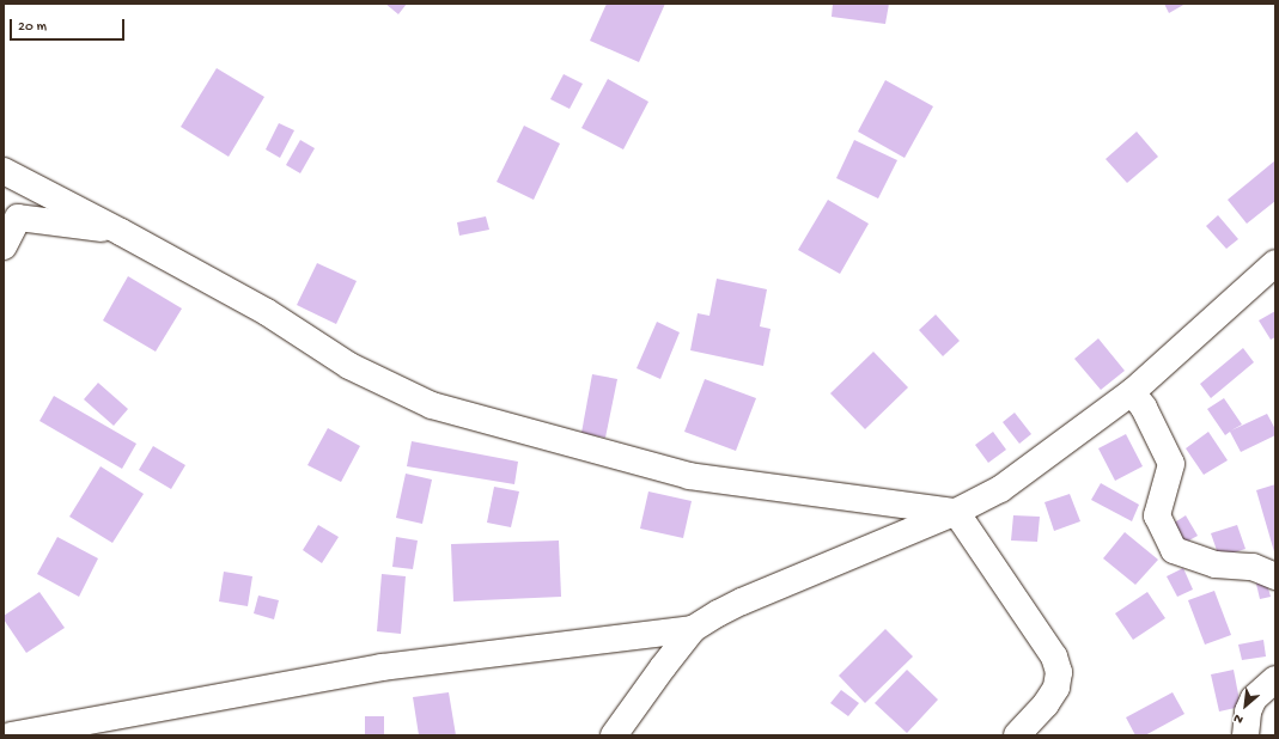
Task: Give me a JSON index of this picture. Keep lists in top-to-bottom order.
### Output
{
  "scale_bar": "20 m",
  "north": "bottom left"
}
